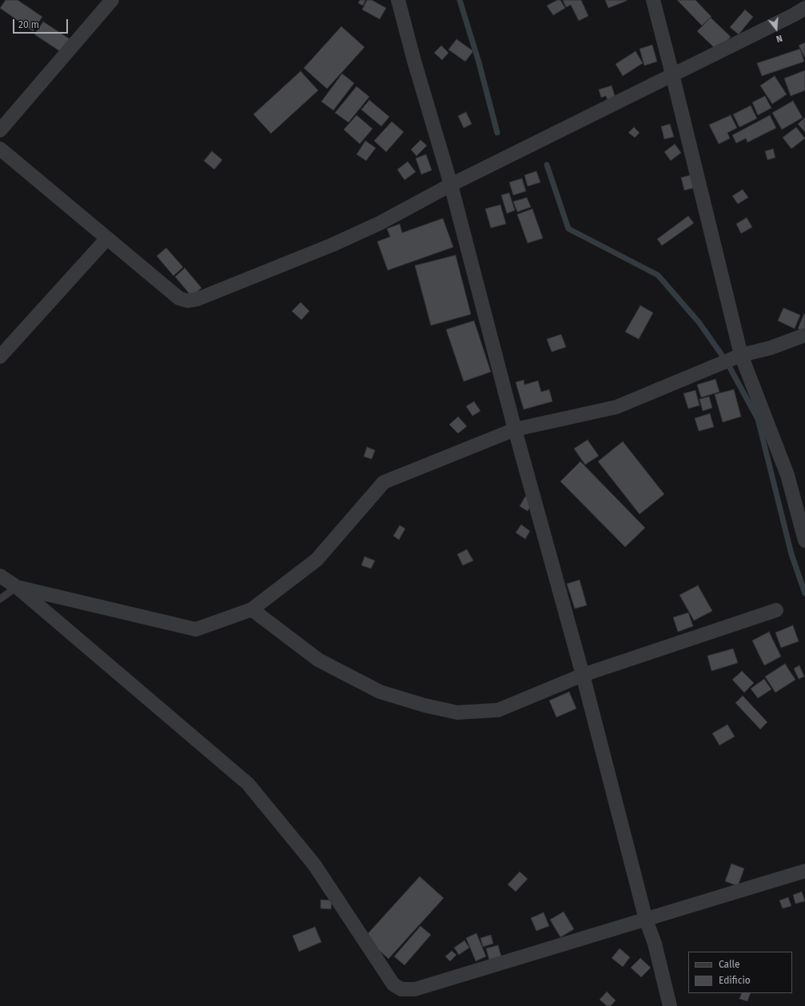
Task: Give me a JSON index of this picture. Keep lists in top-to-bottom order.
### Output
{
  "legend": ["Calle", "Edificio"],
  "scale_bar": "20 m",
  "north": "bottom"
}
